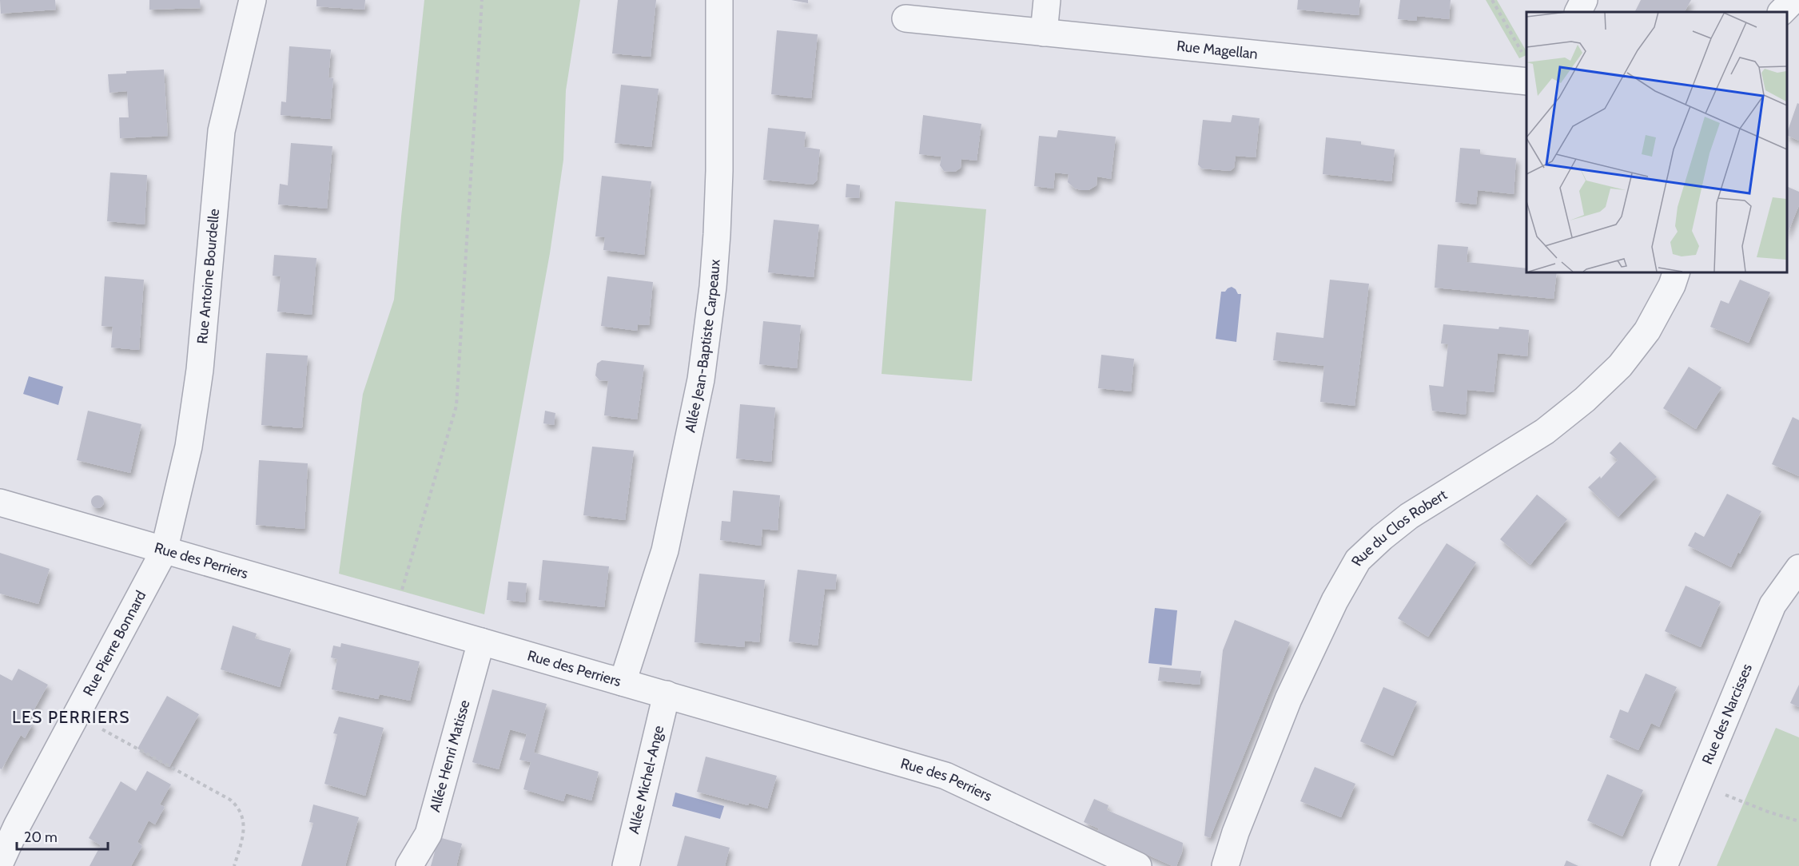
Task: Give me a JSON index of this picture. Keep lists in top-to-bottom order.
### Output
{
  "streets": {
    "street": [
      "Rue Magellan",
      "Rue Antoine Bourdelle",
      "Allée Jean-Baptiste Carpeaux",
      "Rue du Clos Robert",
      "Rue des Perriers",
      "Rue Pierre Bonnard",
      "Rue des Narcisses",
      "Allée Henri Matisse",
      "Allée Michel-Ange"
    ]
  },
  "crossings": [
    ["Rue Antoine Bourdelle", "Rue des Perriers"],
    ["Rue Antoine Bourdelle", "Rue Pierre Bonnard"],
    ["Allée Jean-Baptiste Carpeaux", "Rue des Perriers"],
    ["Rue des Perriers", "Rue Pierre Bonnard"],
    ["Rue des Perriers", "Allée Henri Matisse"],
    ["Rue des Perriers", "Allée Michel-Ange"]
  ],
  "districts": ["LES PERRIERS"],
  "scale_bar": "20 m"
}
